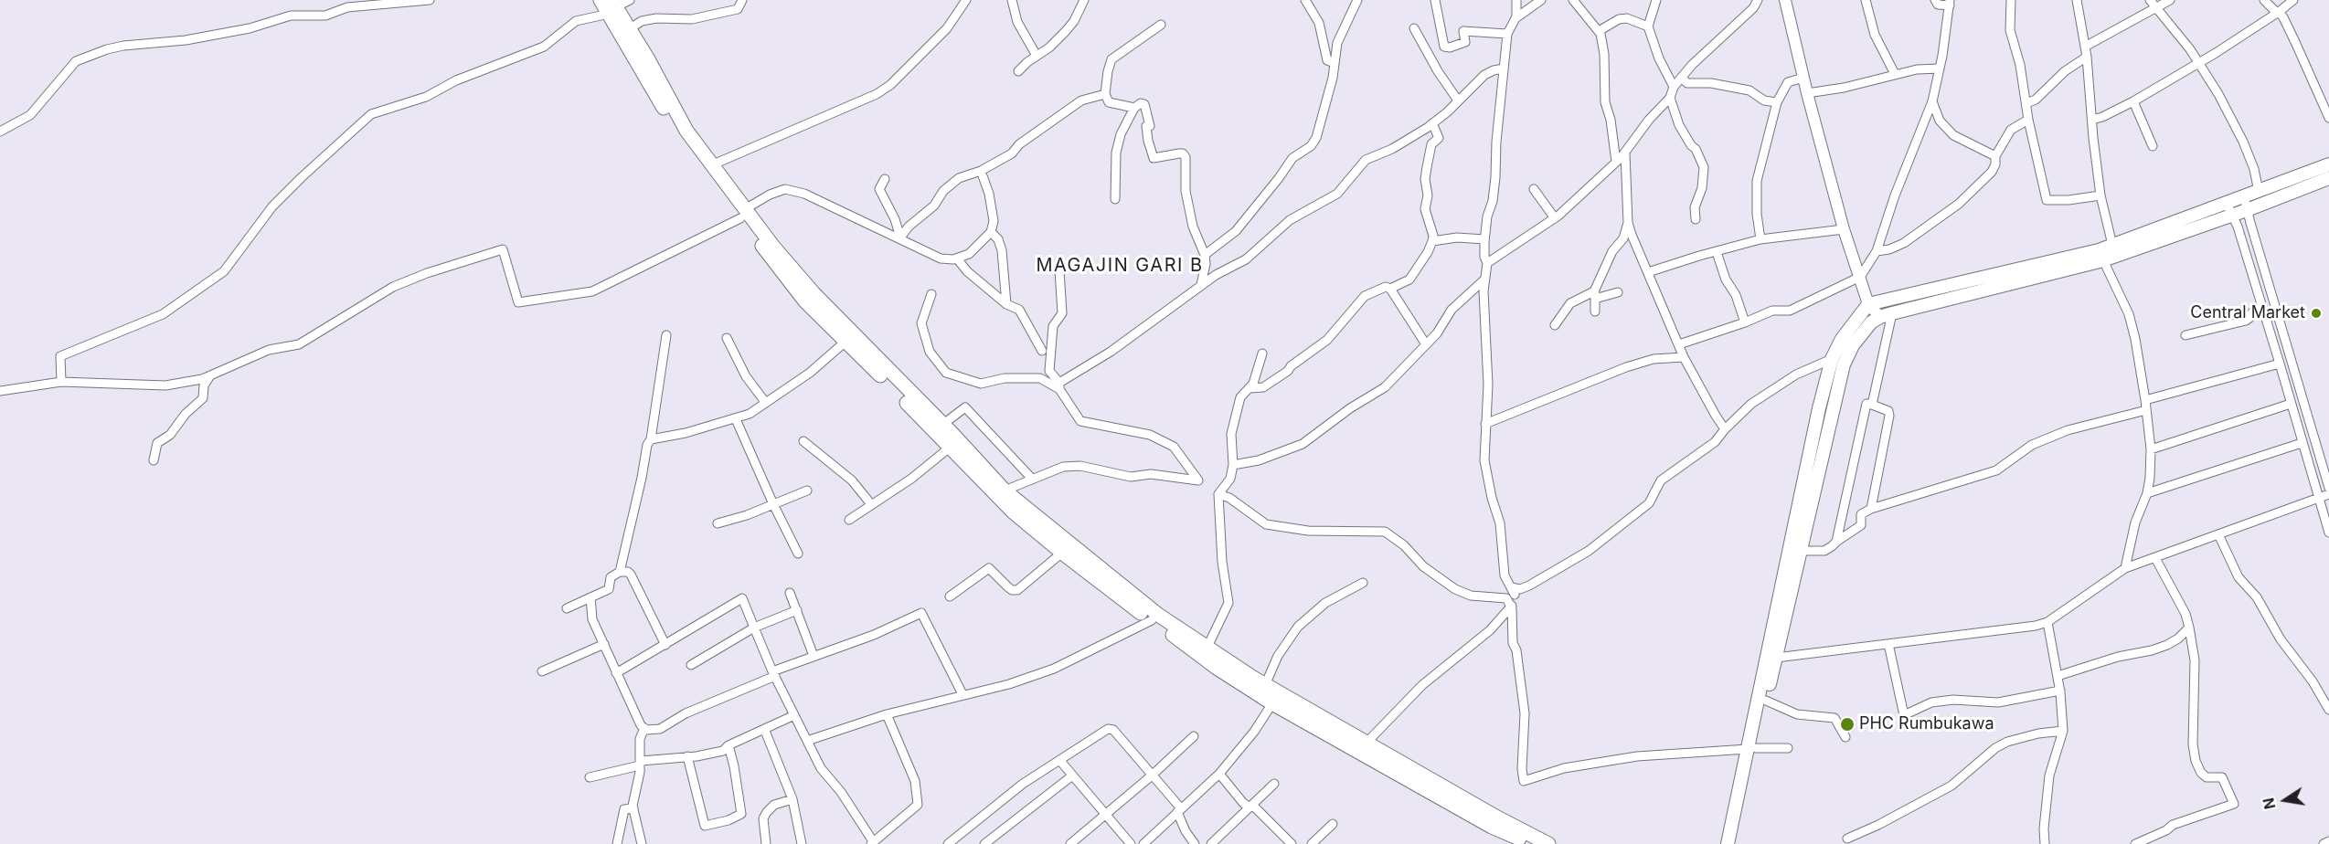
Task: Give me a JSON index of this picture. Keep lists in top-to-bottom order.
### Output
{
  "districts": ["MAGAJIN GARI B"],
  "places": ["Central Market", "PHC Rumbukawa"],
  "north": "left"
}
